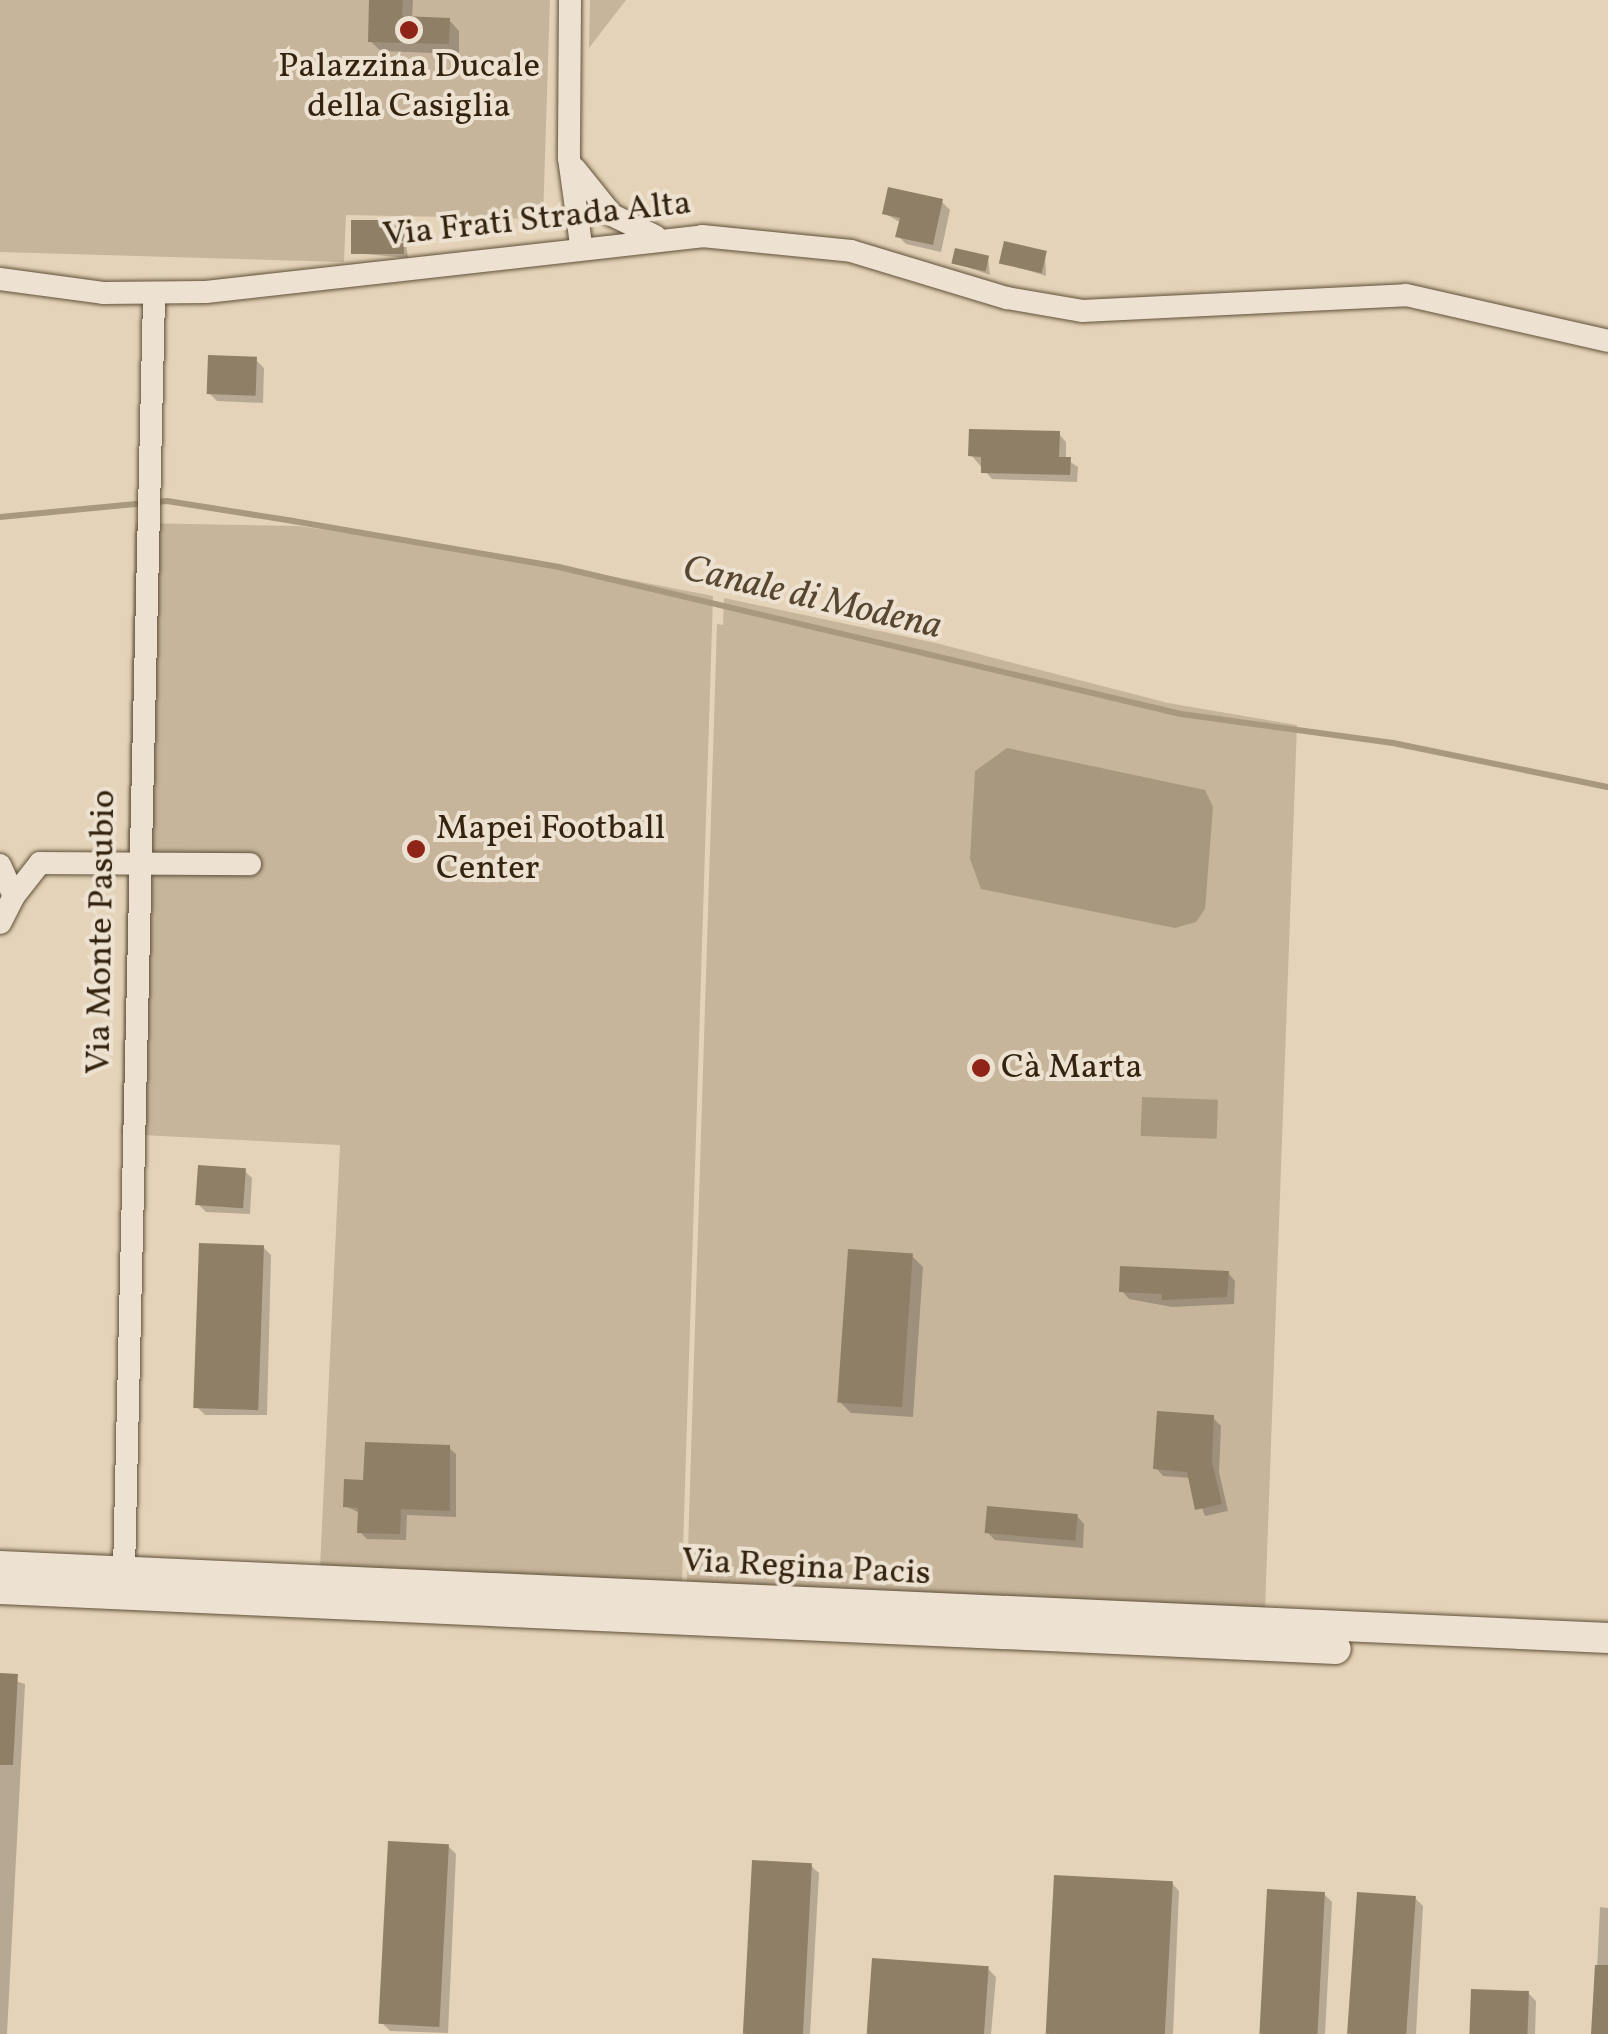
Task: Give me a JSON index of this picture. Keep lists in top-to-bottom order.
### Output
{
  "streets": {
    "street": ["Via Frati Strada Alta", "Via Monte Pasubio", "Via Regina Pacis"]
  },
  "crossings": [
    ["Via Frati Strada Alta", "Via Monte Pasubio"],
    ["Via Monte Pasubio", "Via Regina Pacis"]
  ],
  "water": ["Canale di Modena"],
  "places": ["Palazzina Ducale della Casiglia", "Mapei Football Center", "Cà Marta"]
}
